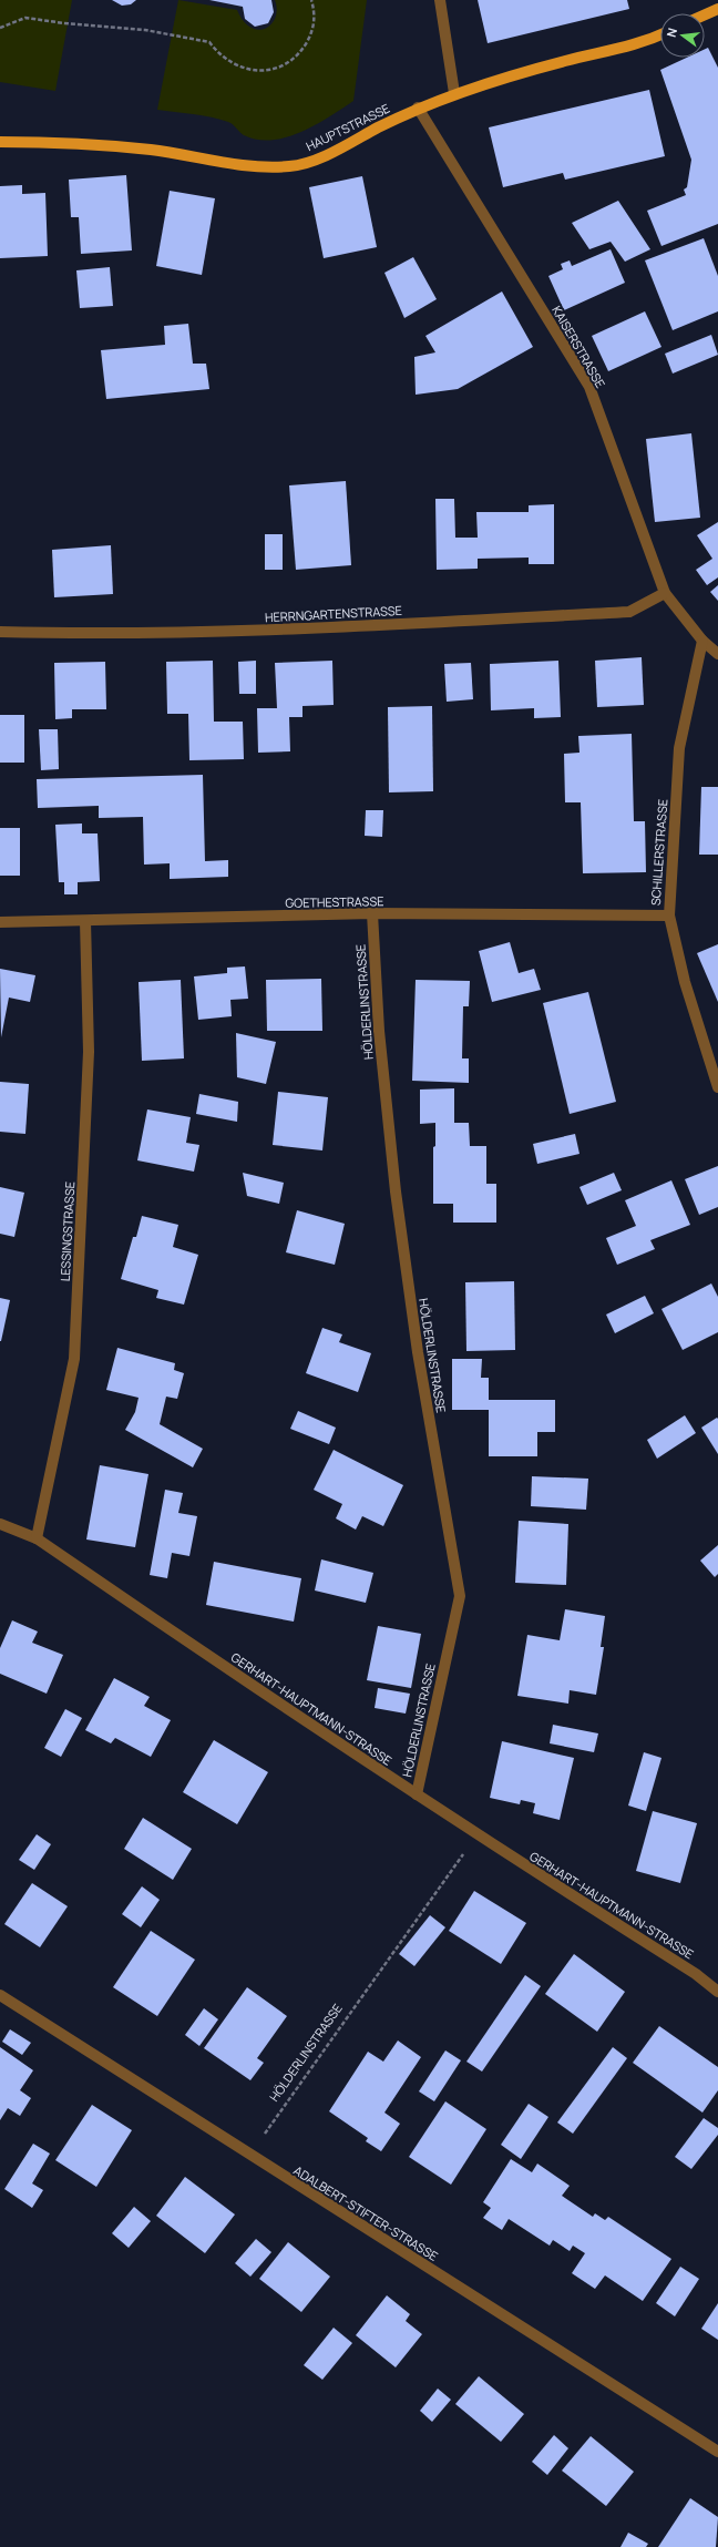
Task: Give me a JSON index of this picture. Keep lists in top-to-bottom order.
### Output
{
  "streets": {
    "main road": ["HAUPTSTRASSE"],
    "street": [
      "KAISERSTRASSE",
      "HERRNGARTENSTRASSE",
      "SCHILLERSTRASSE",
      "GOETHESTRASSE",
      "HÖLDERLINSTRASSE",
      "LESSINGSTRASSE",
      "GERHART-HAUPTMANN-STRASSE",
      "ADALBERT-STIFTER-STRASSE"
    ]
  },
  "crossings": [
    ["HAUPTSTRASSE", "KAISERSTRASSE"],
    ["KAISERSTRASSE", "HERRNGARTENSTRASSE"],
    ["KAISERSTRASSE", "SCHILLERSTRASSE"],
    ["SCHILLERSTRASSE", "GOETHESTRASSE"],
    ["GOETHESTRASSE", "HÖLDERLINSTRASSE"],
    ["GOETHESTRASSE", "LESSINGSTRASSE"],
    ["HÖLDERLINSTRASSE", "GERHART-HAUPTMANN-STRASSE"],
    ["HÖLDERLINSTRASSE", "ADALBERT-STIFTER-STRASSE"],
    ["LESSINGSTRASSE", "GERHART-HAUPTMANN-STRASSE"]
  ],
  "north": "left"
}
